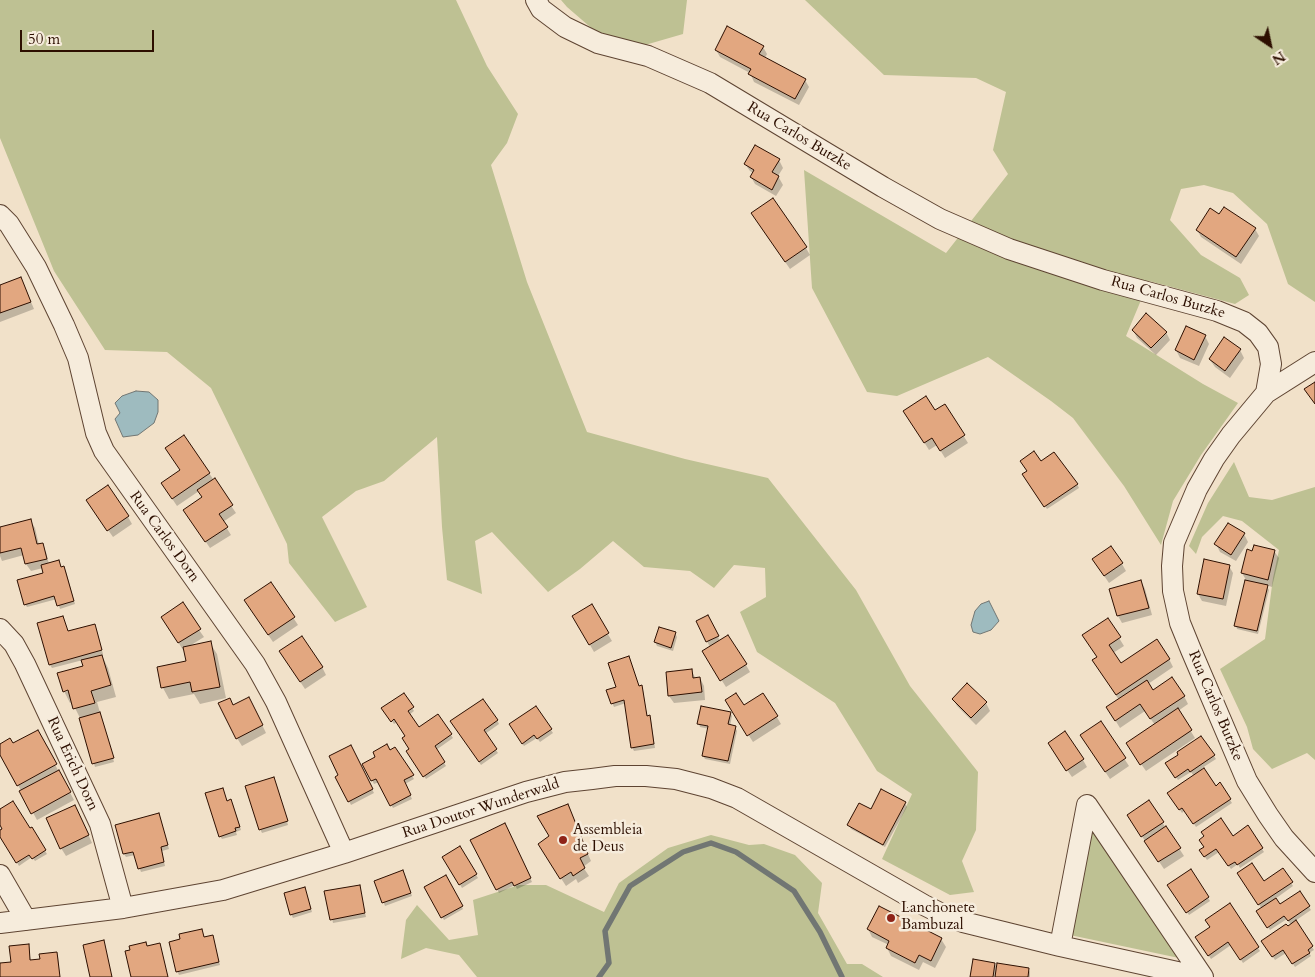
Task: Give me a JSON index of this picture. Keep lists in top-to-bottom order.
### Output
{
  "streets": {
    "street": [
      "Rua Carlos Butzke",
      "Rua Carlos Dorn",
      "Rua Erich Dorn",
      "Rua Doutor Wunderwald"
    ]
  },
  "crossings": [
    ["Rua Carlos Dorn", "Rua Doutor Wunderwald"],
    ["Rua Erich Dorn", "Rua Doutor Wunderwald"]
  ],
  "places": ["Assembleia de Deus", "Lanchonete Bambuzal"],
  "scale_bar": "50 m",
  "north": "bottom right"
}
